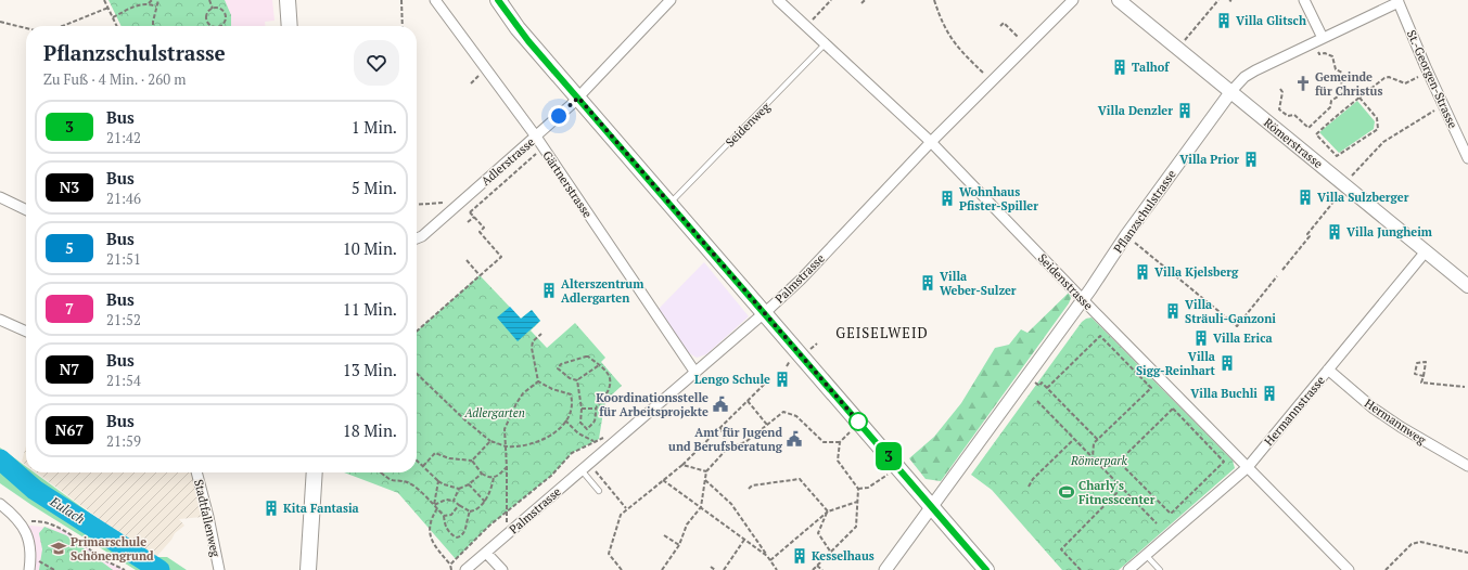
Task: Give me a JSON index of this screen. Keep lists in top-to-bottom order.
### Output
{
  "streets": {
    "main road": ["Römerstrasse"],
    "street": [
      "St.-Georgen-Strasse",
      "Adlerstrasse",
      "Gärtnerstrasse",
      "Pflanzschulstrasse",
      "Palmstrasse",
      "Seidenstrasse",
      "Hermannstrasse",
      "Hermannweg",
      "Stadtfallenweg"
    ],
    "lane": ["Seidenweg"]
  },
  "crossings": [
    ["St.-Georgen-Strasse", "Pflanzschulstrasse"],
    ["Seidenweg", "Seidenstrasse"],
    ["Römerstrasse", "Pflanzschulstrasse"],
    ["Römerstrasse", "Hermannstrasse"],
    ["Adlerstrasse", "Gärtnerstrasse"],
    ["Gärtnerstrasse", "Palmstrasse"],
    ["Pflanzschulstrasse", "Seidenstrasse"],
    ["Palmstrasse", "Seidenstrasse"],
    ["Seidenstrasse", "Hermannstrasse"],
    ["Hermannstrasse", "Hermannweg"]
  ],
  "districts": ["GEISELWEID"],
  "water": ["Eulach"],
  "parks": ["Adlergarten", "Römerpark"],
  "places": {
    "building": [
      "Villa Glitsch",
      "Talhof",
      "Villa Denzler",
      "Villa Prior",
      "Villa Sulzberger",
      "Wohnhaus Pfister-Spiller",
      "Villa Jungheim",
      "Villa Kjelsberg",
      "Villa Weber-Sulzer",
      "Alterszentrum Adlergarten",
      "Villa Sträuli-Ganzoni",
      "Villa Erica",
      "Villa Sigg-Reinhart",
      "Lengo Schule",
      "Villa Buchli",
      "Kita Fantasia",
      "Kesselhaus"
    ],
    "church": ["Gemeinde für Christus"],
    "public building": ["Koordinationsstelle für Arbeitsprojekte", "Amt für Jugend und Berufsberatung"],
    "sports": ["Charly's Fitnesscenter"],
    "school or university": ["Primarschule Schönengrund"]
  },
  "lines": ["bus line 3"],
  "page": {
    "on_map": "3",
    "heading": ["Pflanzschulstrasse", "Zu Fuß · 4 Min. · 260 m"],
    "list": [
      {
        "mark": "3",
        "name": "Bus",
        "note": "21:42",
        "value": "1 Min."
      },
      {
        "mark": "N3",
        "name": "Bus",
        "note": "21:46",
        "value": "5 Min."
      },
      {
        "mark": "5",
        "name": "Bus",
        "note": "21:51",
        "value": "10 Min."
      },
      {
        "mark": "7",
        "name": "Bus",
        "note": "21:52",
        "value": "11 Min."
      },
      {
        "mark": "N7",
        "name": "Bus",
        "note": "21:54",
        "value": "13 Min."
      },
      {
        "mark": "N67",
        "name": "Bus",
        "note": "21:59",
        "value": "18 Min."
      }
    ]
  }
}
